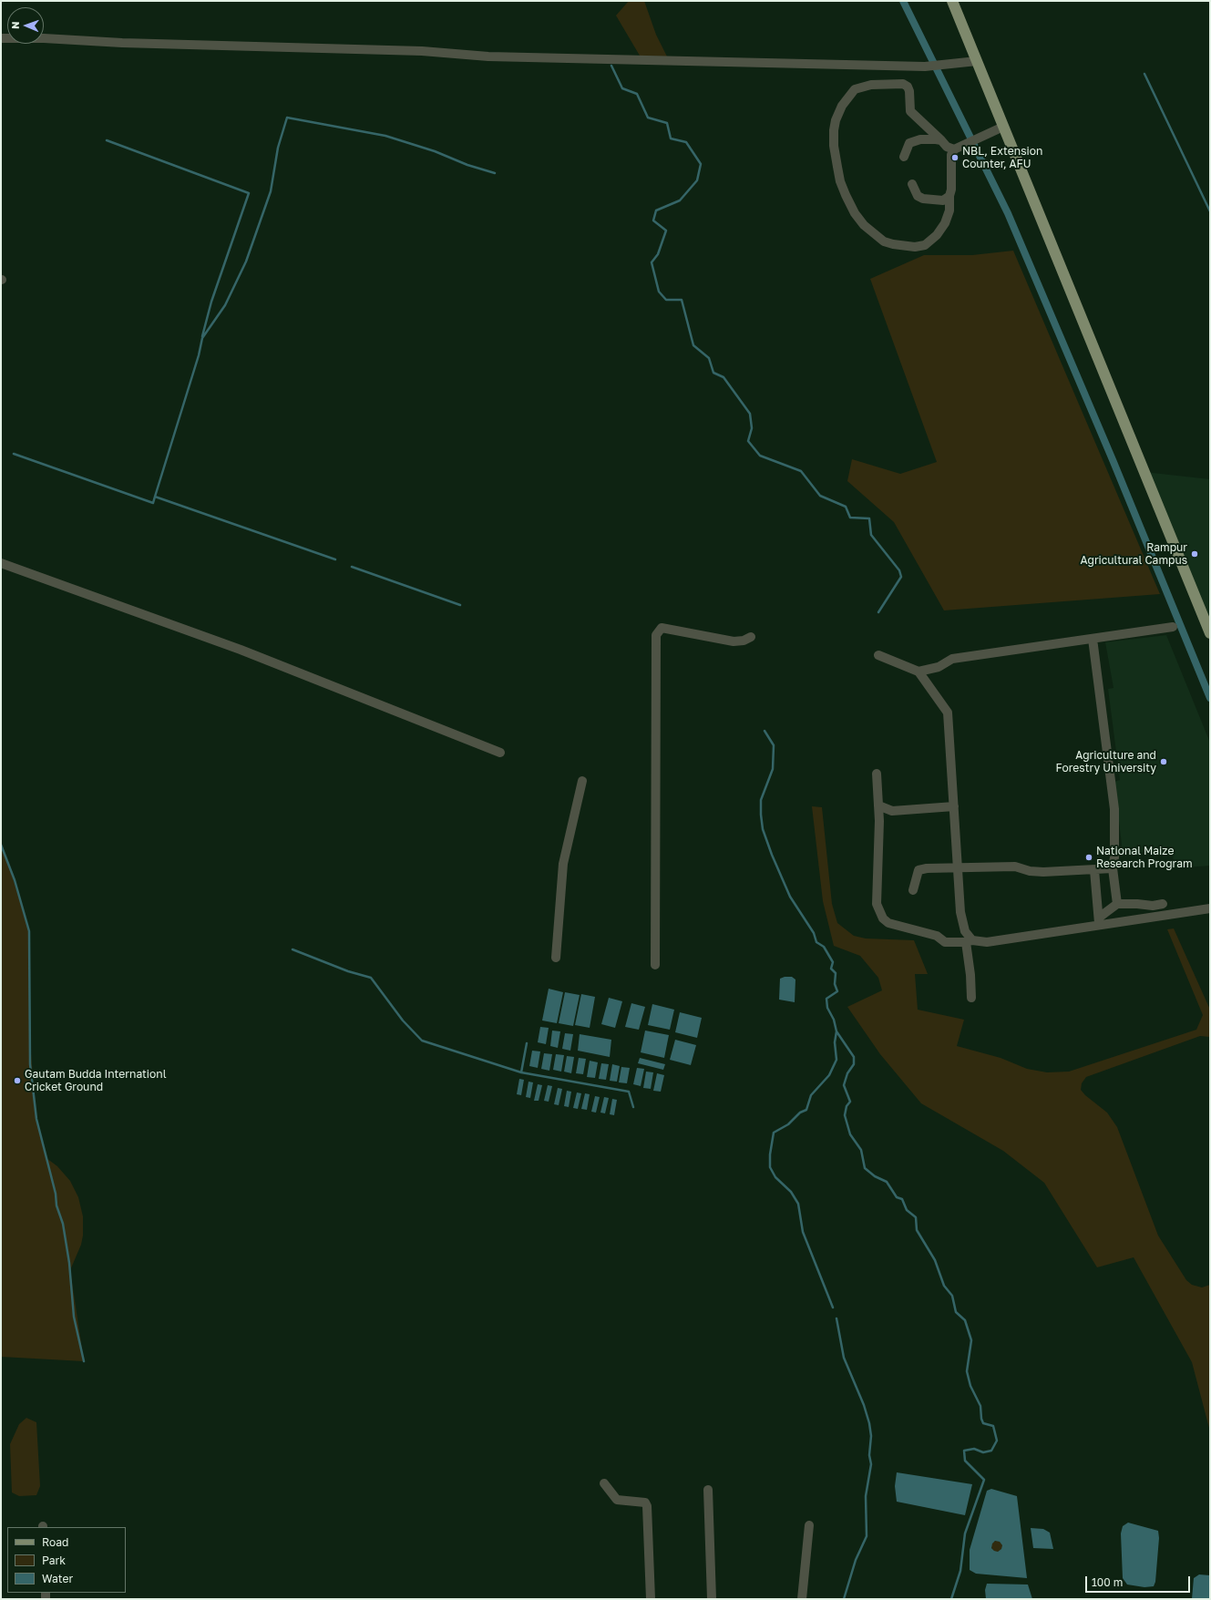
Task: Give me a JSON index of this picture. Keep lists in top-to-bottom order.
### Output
{
  "places": [
    "NBL, Extension Counter, AFU",
    "Rampur Agricultural Campus",
    "Agriculture and Forestry University",
    "National Maize Research Program",
    "Gautam Budda Internationl Cricket Ground"
  ],
  "legend": ["Road", "Park", "Water"],
  "scale_bar": "100 m",
  "north": "left"
}
